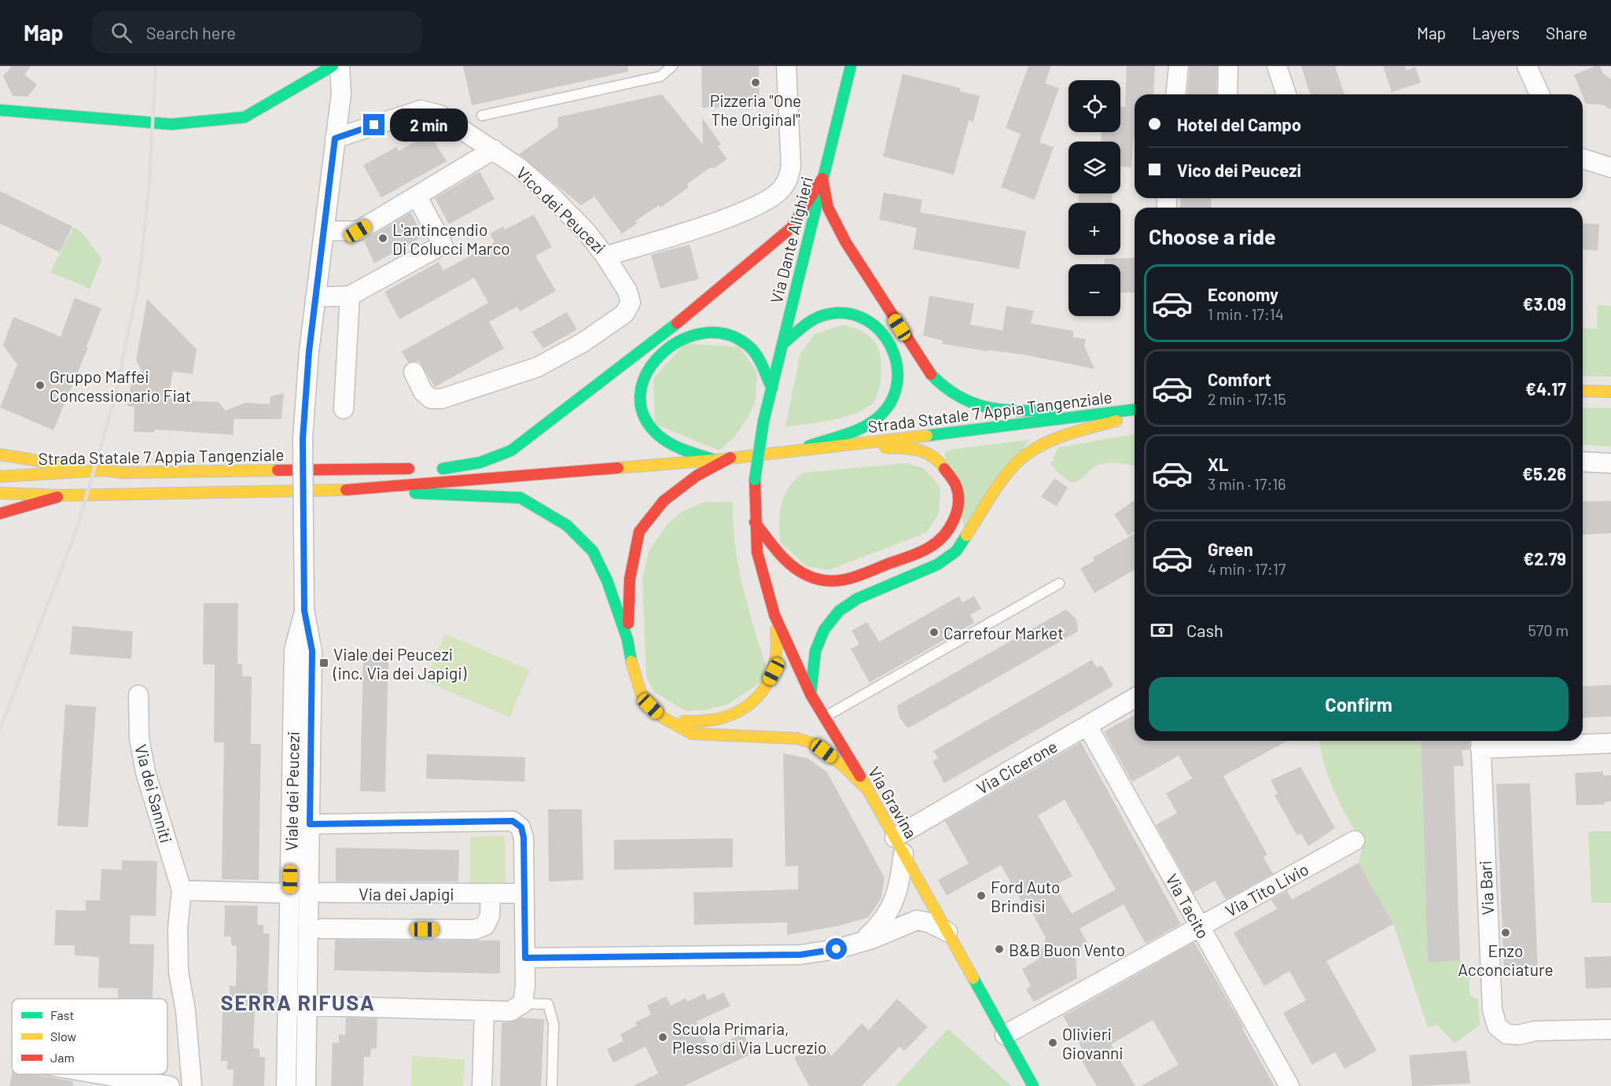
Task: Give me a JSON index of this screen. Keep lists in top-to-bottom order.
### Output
{
  "streets": {
    "main road": ["Via Dante Alighieri", "Strada Statale 7 Appia Tangenziale", "Via Gravina"],
    "street": [
      "Vico dei Peucezi",
      "Via Cicerone",
      "Viale dei Peucezi",
      "Via dei Sanniti",
      "Via Bari",
      "Via Tito Livio",
      "Via dei Japigi",
      "Via Tacito"
    ]
  },
  "crossings": [
    ["Vico dei Peucezi", "Viale dei Peucezi"],
    ["Via Dante Alighieri", "Via Gravina"],
    ["Via Cicerone", "Via Gravina"],
    ["Via Cicerone", "Via Tacito"],
    ["Via Gravina", "Via Tito Livio"],
    ["Via Tito Livio", "Via Tacito"]
  ],
  "districts": ["SERRA RIFUSA"],
  "places": {
    "other": [
      "Pizzeria \"One The Original\"",
      "L'antincendio Di Colucci Marco",
      "Gruppo Maffei Concessionario Fiat",
      "Carrefour Market",
      "Ford Auto Brindisi",
      "Enzo Acconciature",
      "B&B Buon Vento",
      "Scuola Primaria, Plesso di Via Lucrezio",
      "Olivieri Giovanni"
    ],
    "transit": ["Viale dei Peucezi (inc. Via dei Japigi)"]
  },
  "legend": ["Fast", "Slow", "Jam"],
  "page": {
    "header": "Map",
    "search": "Search here",
    "nav": ["Map", "Layers", "Share"],
    "map_buttons": ["+", "−"],
    "banner": ["Hotel del Campo", "Vico dei Peucezi"],
    "bubble": "2 min",
    "heading": "Choose a ride",
    "list": [
      {
        "name": "Economy",
        "note": "1 min · 17:14",
        "value": "€3.09"
      },
      {
        "name": "Comfort",
        "note": "2 min · 17:15",
        "value": "€4.17"
      },
      {
        "name": "XL",
        "note": "3 min · 17:16",
        "value": "€5.26"
      },
      {
        "name": "Green",
        "note": "4 min · 17:17",
        "value": "€2.79"
      }
    ],
    "pay": ["Cash", "570 m"],
    "buttons": "Confirm"
  }
}
